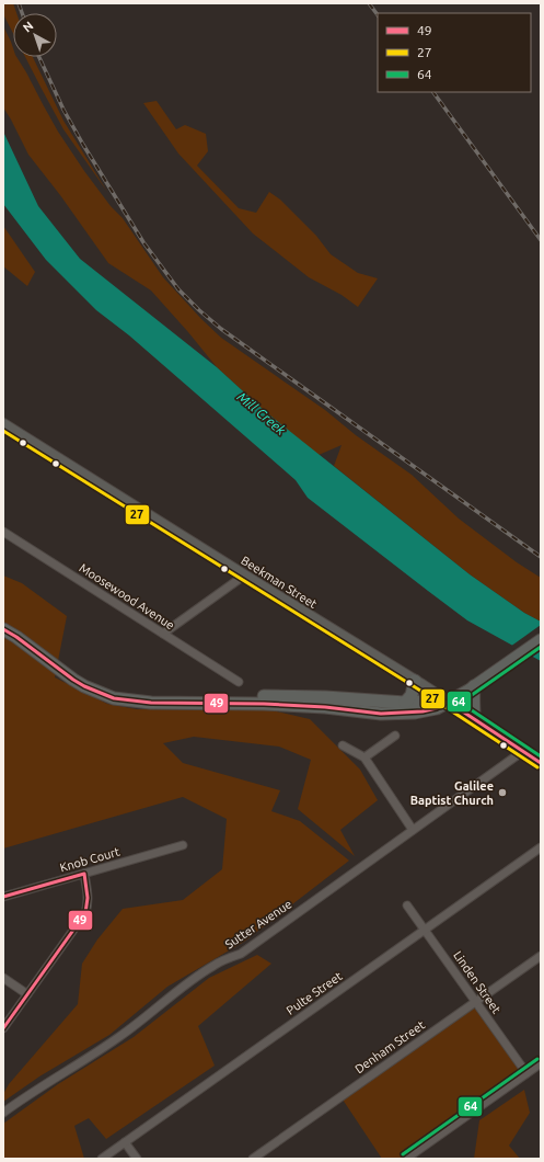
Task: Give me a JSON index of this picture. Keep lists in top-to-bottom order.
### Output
{
  "streets": {
    "main road": ["Beekman Street"],
    "street": [
      "Moosewood Avenue",
      "Knob Court",
      "Sutter Avenue",
      "Linden Street",
      "Pulte Street",
      "Denham Street"
    ]
  },
  "crossings": [
    ["Beekman Street", "Sutter Avenue"],
    ["Linden Street", "Pulte Street"],
    ["Linden Street", "Denham Street"]
  ],
  "water": ["Mill Creek"],
  "places": ["Galilee Baptist Church"],
  "lines": ["transit line 27", "transit line 49", "transit line 64"],
  "legend": ["49", "27", "64"],
  "north": "top left"
}
